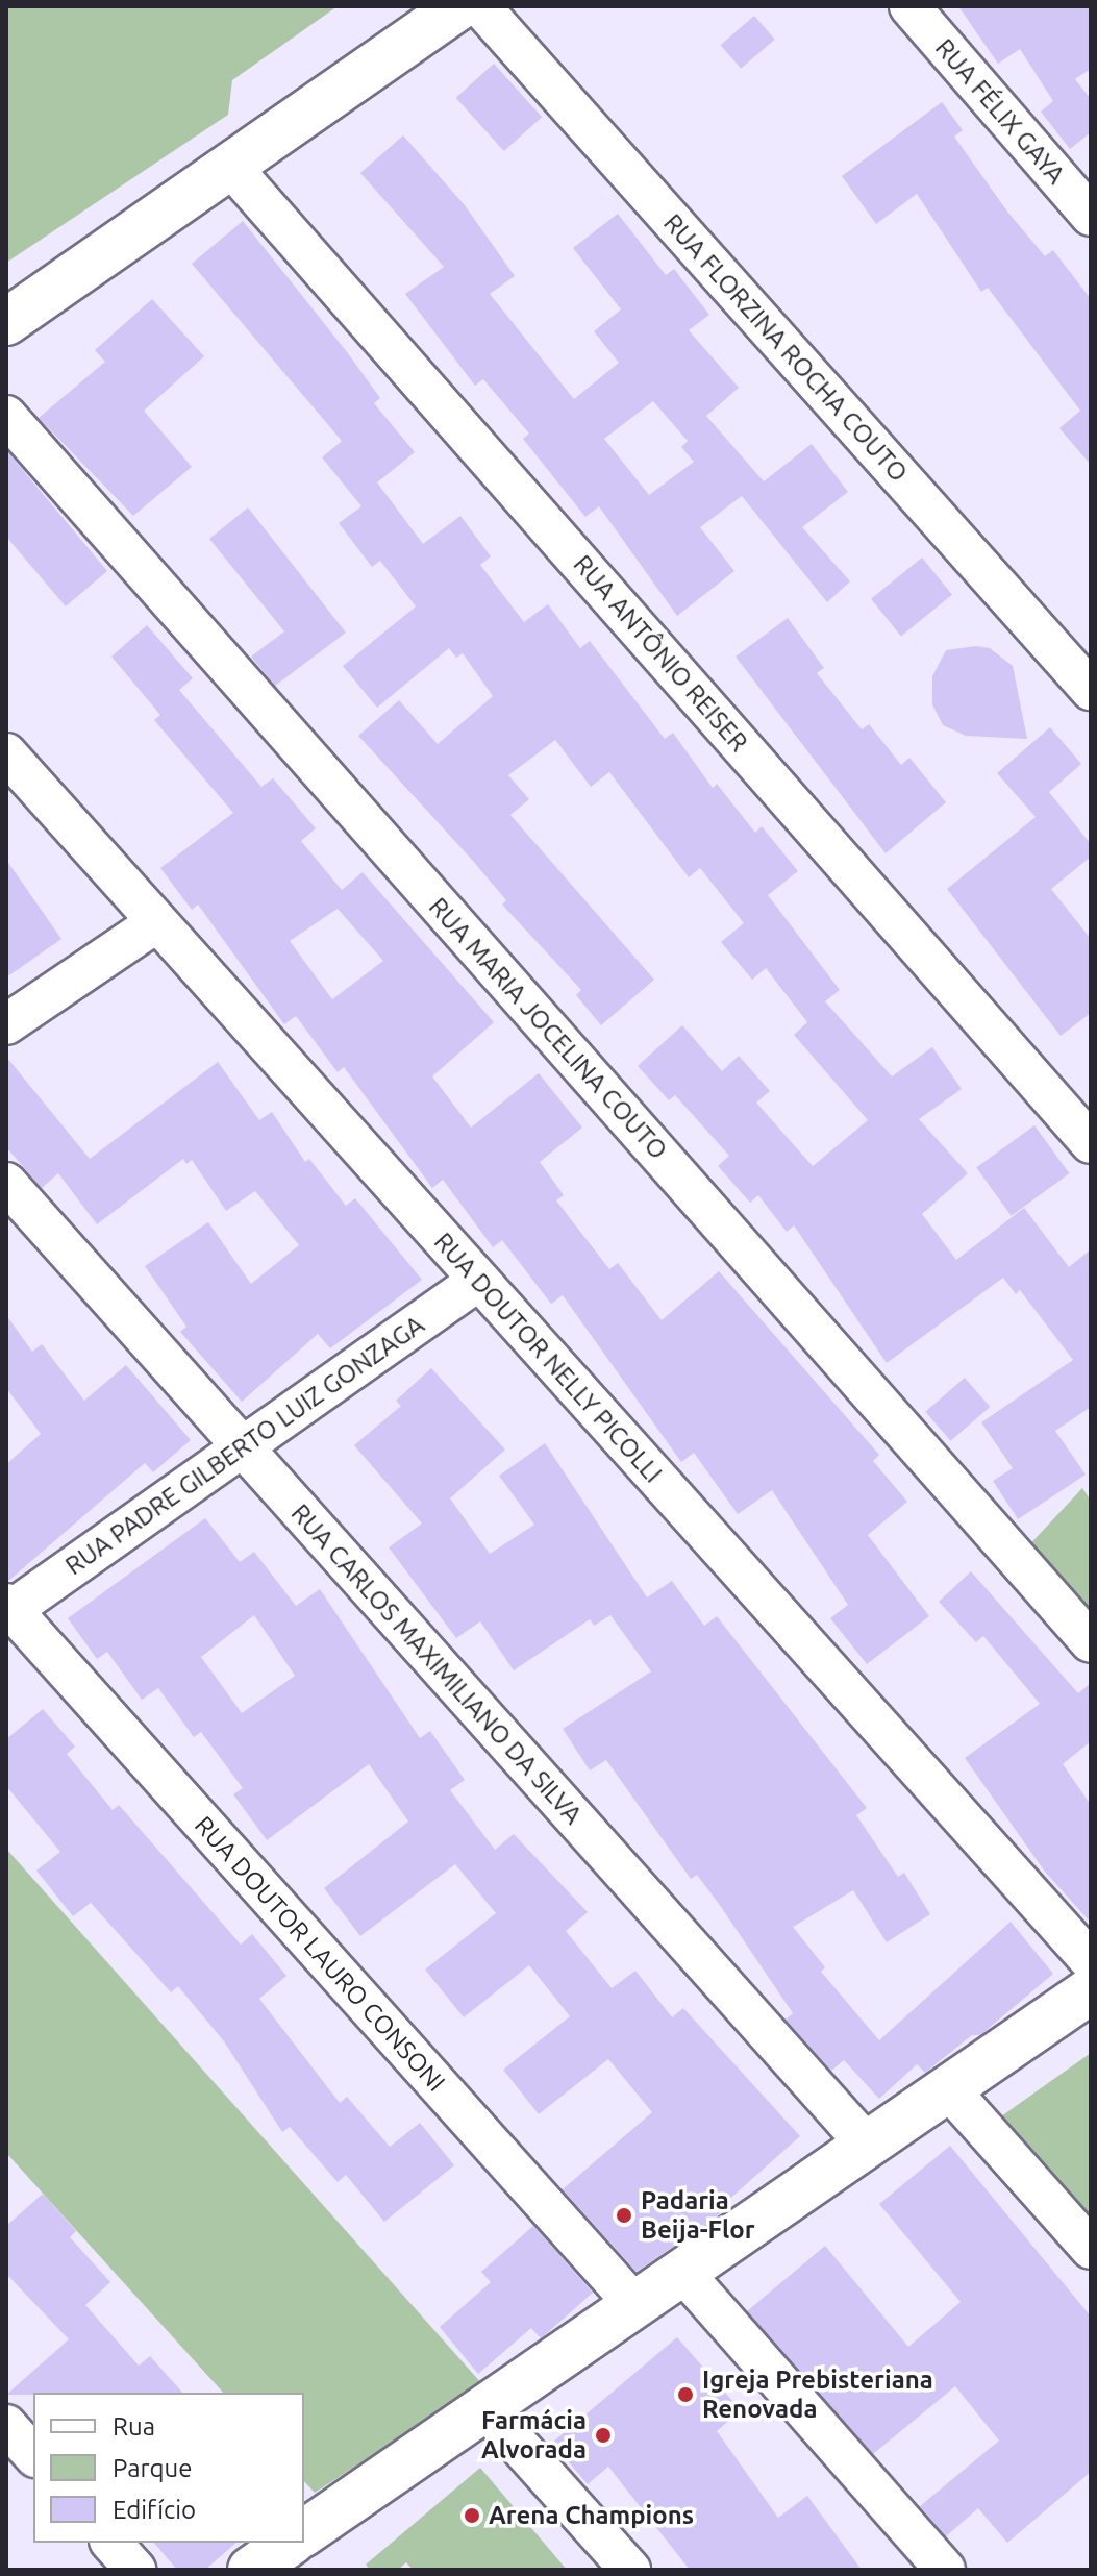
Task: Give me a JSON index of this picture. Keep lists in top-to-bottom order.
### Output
{
  "streets": {
    "street": [
      "RUA FÉLIX GAYA",
      "RUA FLORZINA ROCHA COUTO",
      "RUA ANTÔNIO REISER",
      "RUA MARIA JOCELINA COUTO",
      "RUA DOUTOR NELLY PICOLLI",
      "RUA PADRE GILBERTO LUIZ GONZAGA",
      "RUA CARLOS MAXIMILIANO DA SILVA",
      "RUA DOUTOR LAURO CONSONI"
    ]
  },
  "crossings": [
    ["RUA DOUTOR NELLY PICOLLI", "RUA PADRE GILBERTO LUIZ GONZAGA"],
    ["RUA PADRE GILBERTO LUIZ GONZAGA", "RUA CARLOS MAXIMILIANO DA SILVA"],
    ["RUA PADRE GILBERTO LUIZ GONZAGA", "RUA DOUTOR LAURO CONSONI"]
  ],
  "places": [
    "Padaria Beija-Flor",
    "Igreja Prebisteriana Renovada",
    "Farmácia Alvorada",
    "Arena Champions"
  ],
  "legend": ["Rua", "Parque", "Edifício"]
}
